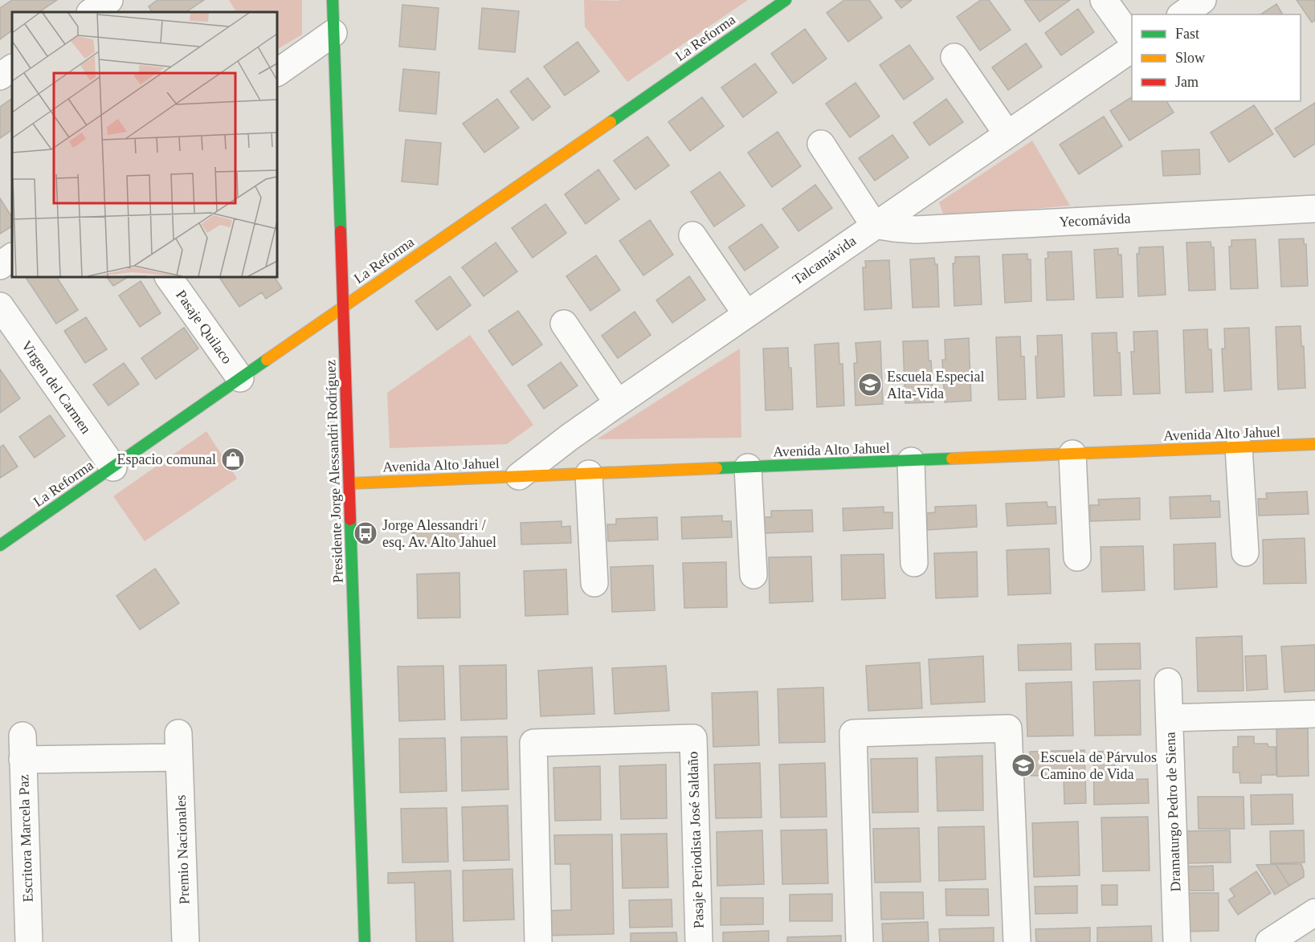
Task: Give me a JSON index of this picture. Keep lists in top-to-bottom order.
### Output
{
  "streets": {
    "street": [
      "La Reforma",
      "Yecomávida",
      "Talcamávida",
      "Pasaje Quilaco",
      "Virgen del Carmen",
      "Avenida Alto Jahuel",
      "Presidente Jorge Alessandri Rodríguez",
      "Dramaturgo Pedro de Siena",
      "Escritora Marcela Paz",
      "Pasaje Periodista José Saldaño",
      "Premio Nacionales"
    ]
  },
  "crossings": [
    ["La Reforma", "Pasaje Quilaco"],
    ["La Reforma", "Virgen del Carmen"],
    ["La Reforma", "Presidente Jorge Alessandri Rodríguez"],
    ["Yecomávida", "Talcamávida"],
    ["Talcamávida", "Avenida Alto Jahuel"],
    ["Avenida Alto Jahuel", "Presidente Jorge Alessandri Rodríguez"],
    ["Escritora Marcela Paz", "Premio Nacionales"]
  ],
  "places": {
    "school or university": ["Escuela Especial Alta-Vida", "Escuela de Párvulos Camino de Vida"],
    "shop": ["Espacio comunal"],
    "bus stop": ["Jorge Alessandri / esq. Av. Alto Jahuel"]
  },
  "legend": ["Fast", "Slow", "Jam"]
}
